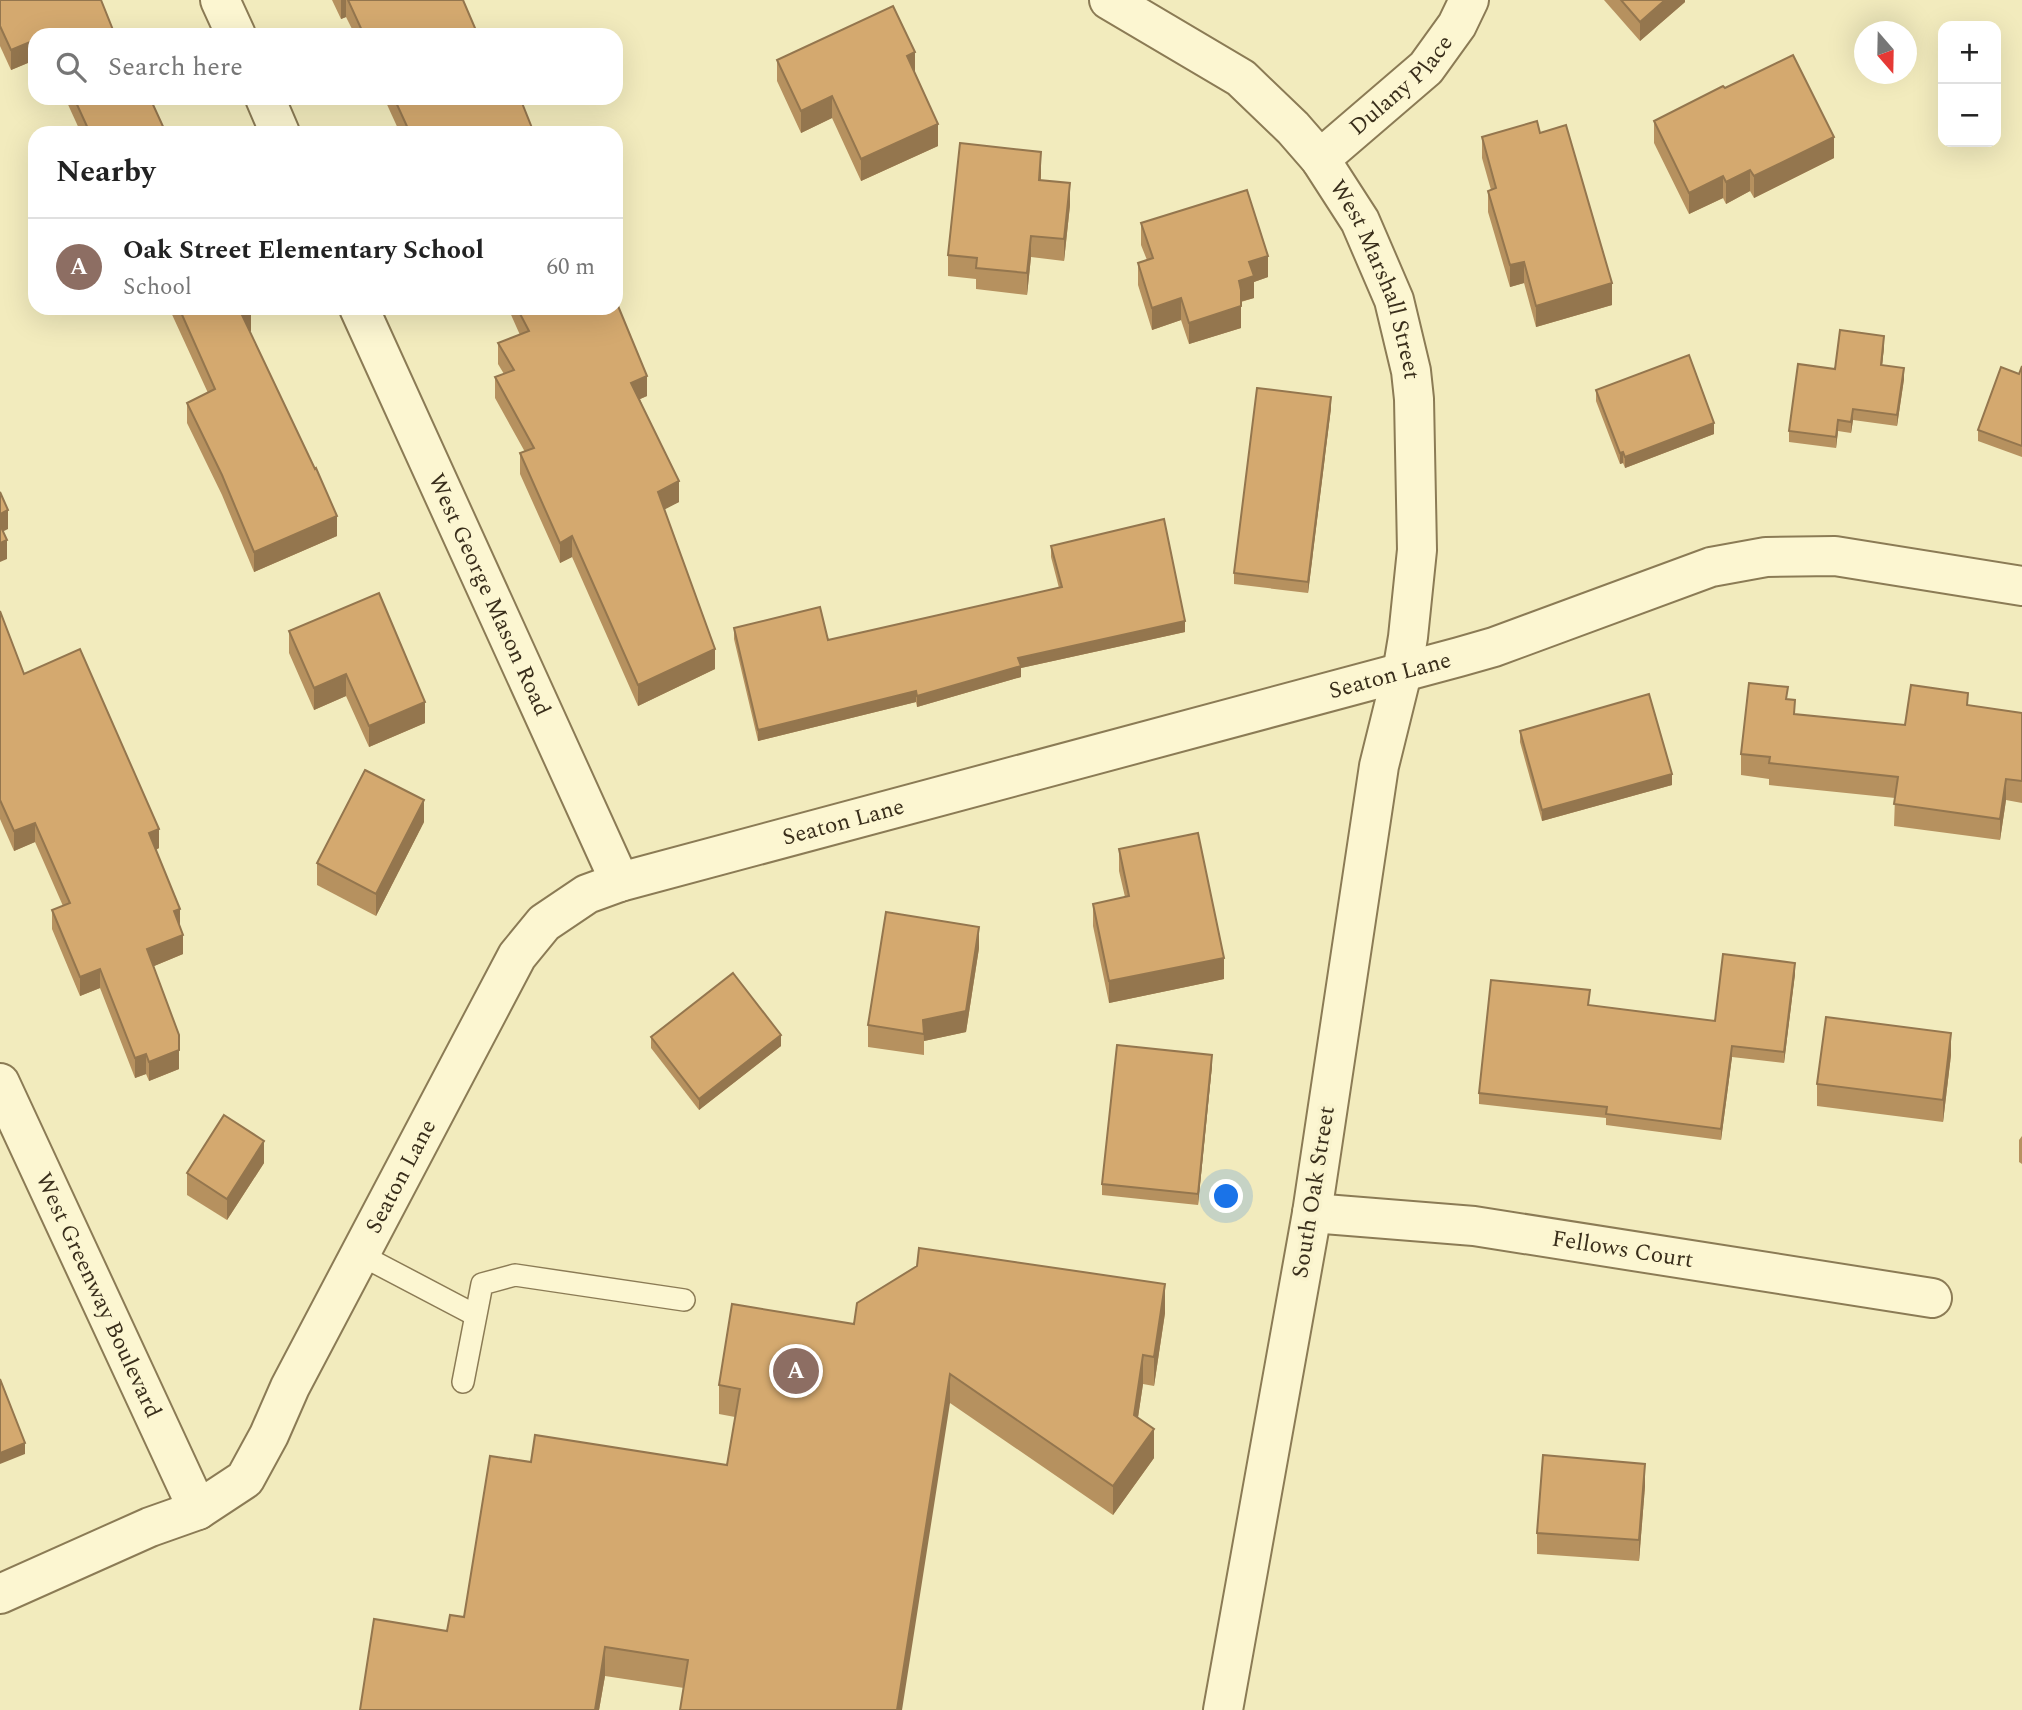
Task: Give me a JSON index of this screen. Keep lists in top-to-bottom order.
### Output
{
  "streets": {
    "street": [
      "Dulany Place",
      "West Marshall Street",
      "West George Mason Road",
      "Seaton Lane",
      "South Oak Street",
      "Fellows Court",
      "West Greenway Boulevard"
    ]
  },
  "crossings": [
    ["Dulany Place", "West Marshall Street"],
    ["West Marshall Street", "Seaton Lane"],
    ["West Marshall Street", "South Oak Street"],
    ["West George Mason Road", "Seaton Lane"],
    ["Seaton Lane", "South Oak Street"],
    ["Seaton Lane", "West Greenway Boulevard"],
    ["South Oak Street", "Fellows Court"]
  ],
  "north": "bottom",
  "page": {
    "map_buttons": ["+", "−"],
    "search": "Search here",
    "heading": "Nearby",
    "list": [
      {
        "mark": "A",
        "name": "Oak Street Elementary School",
        "note": "School",
        "value": "60 m"
      }
    ],
    "pins": "A"
  }
}
